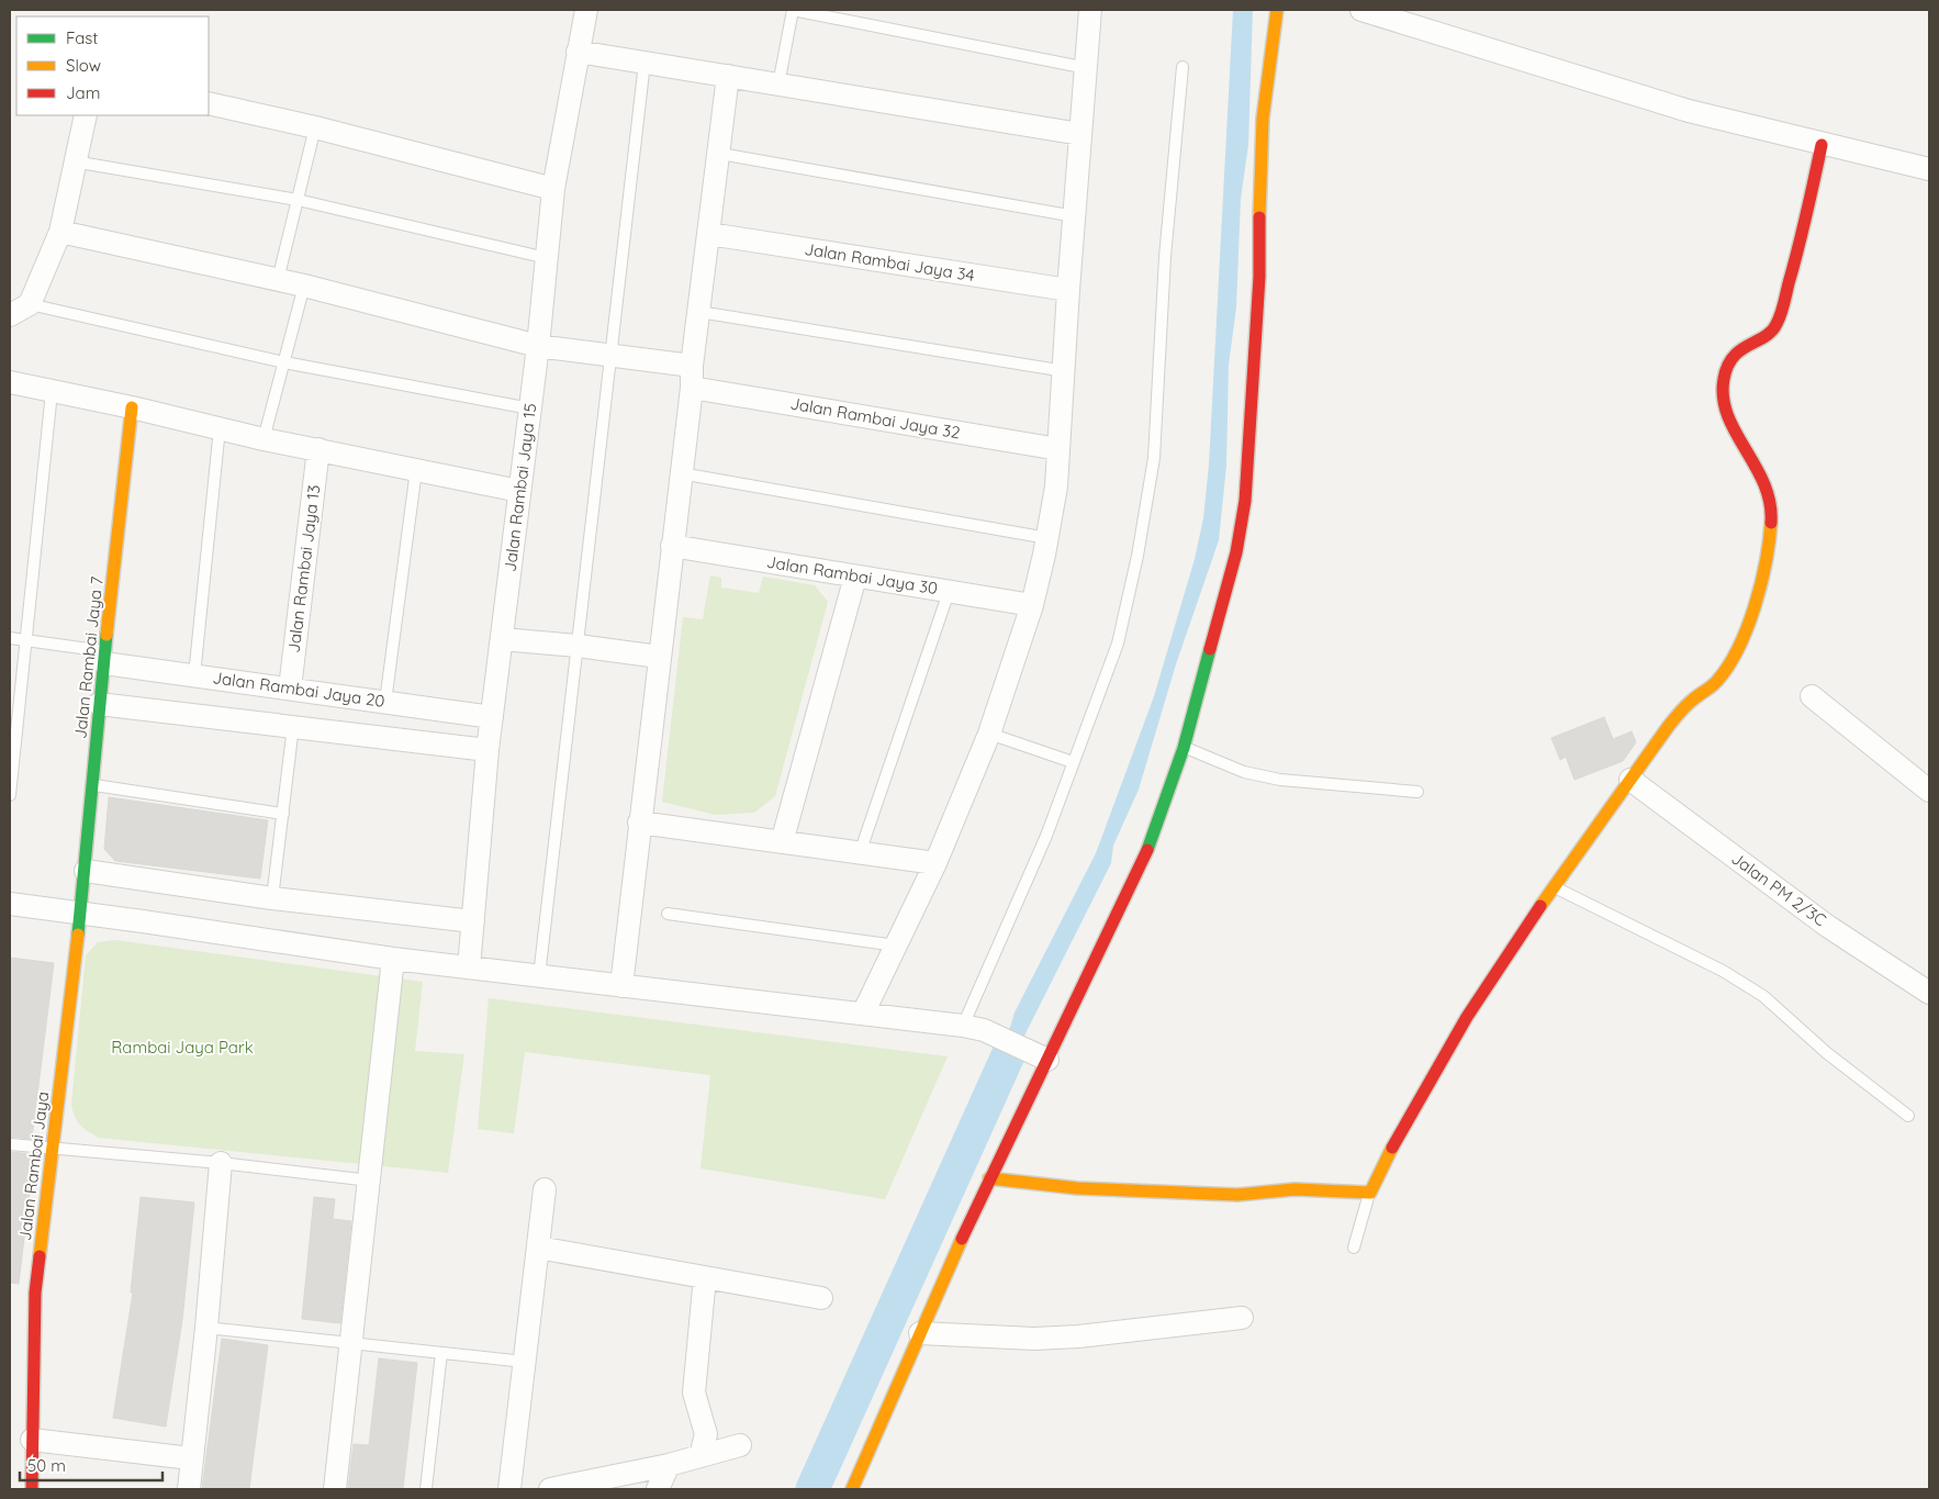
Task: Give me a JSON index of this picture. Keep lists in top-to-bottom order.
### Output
{
  "streets": {
    "street": [
      "Jalan Rambai Jaya 34",
      "Jalan Rambai Jaya 32",
      "Jalan Rambai Jaya 15",
      "Jalan Rambai Jaya 13",
      "Jalan Rambai Jaya 30",
      "Jalan Rambai Jaya 7",
      "Jalan Rambai Jaya 20",
      "Jalan PM 2/3C",
      "Jalan Rambai Jaya"
    ]
  },
  "crossings": [
    ["Jalan Rambai Jaya 32", "Jalan Rambai Jaya 15"],
    ["Jalan Rambai Jaya 15", "Jalan Rambai Jaya 20"],
    ["Jalan Rambai Jaya 13", "Jalan Rambai Jaya 20"],
    ["Jalan Rambai Jaya 7", "Jalan Rambai Jaya 20"],
    ["Jalan Rambai Jaya 7", "Jalan Rambai Jaya"]
  ],
  "parks": ["Rambai Jaya Park"],
  "legend": ["Fast", "Slow", "Jam"],
  "scale_bar": "50 m"
}
